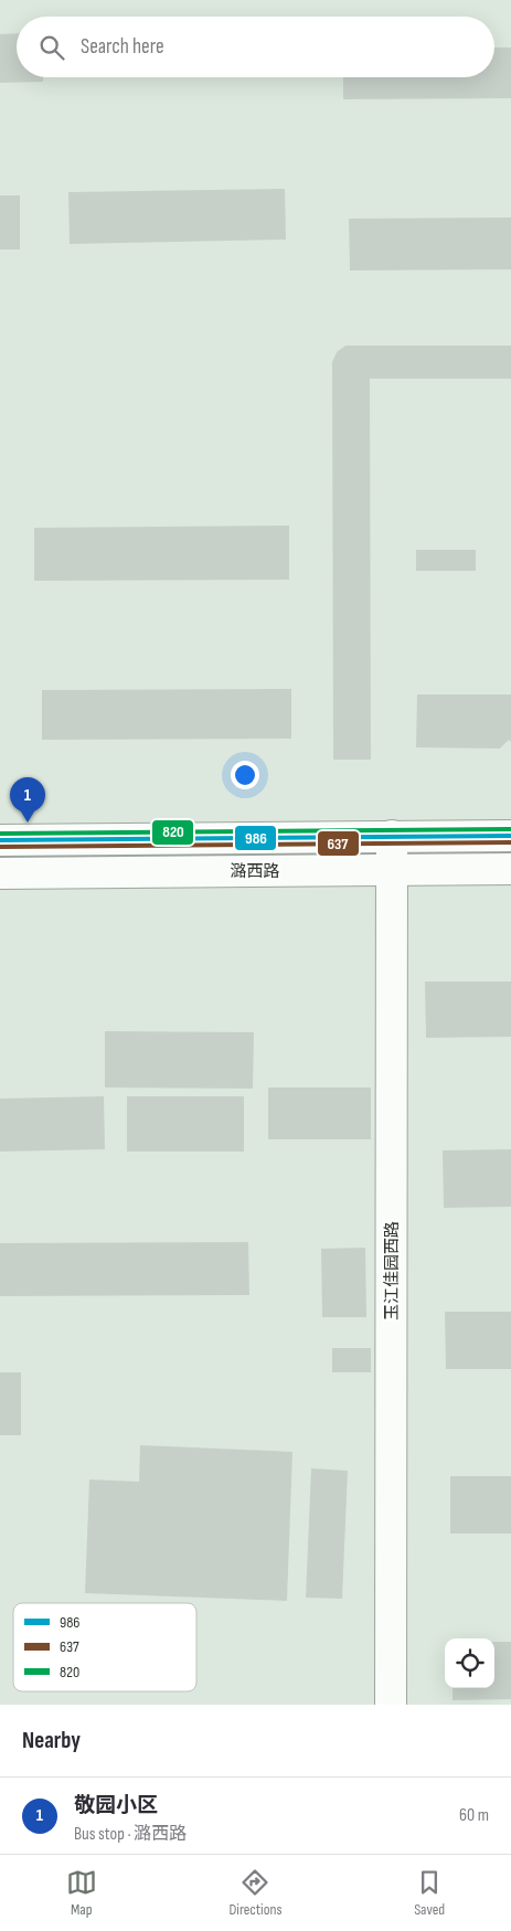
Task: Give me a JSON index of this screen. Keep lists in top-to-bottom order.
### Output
{
  "streets": {
    "main road": ["潞西路", "玉江佳园西路"]
  },
  "crossings": [
    ["潞西路", "玉江佳园西路"]
  ],
  "lines": ["transit line 820", "transit line 986", "transit line 637"],
  "legend": ["986", "637", "820"],
  "page": {
    "search": "Search here",
    "pins": "1",
    "heading": "Nearby",
    "list": [
      {
        "mark": "1",
        "name": "敬园小区",
        "note": "Bus stop · 潞西路",
        "value": "60 m"
      }
    ],
    "nav": ["Map", "Directions", "Saved"]
  }
}
